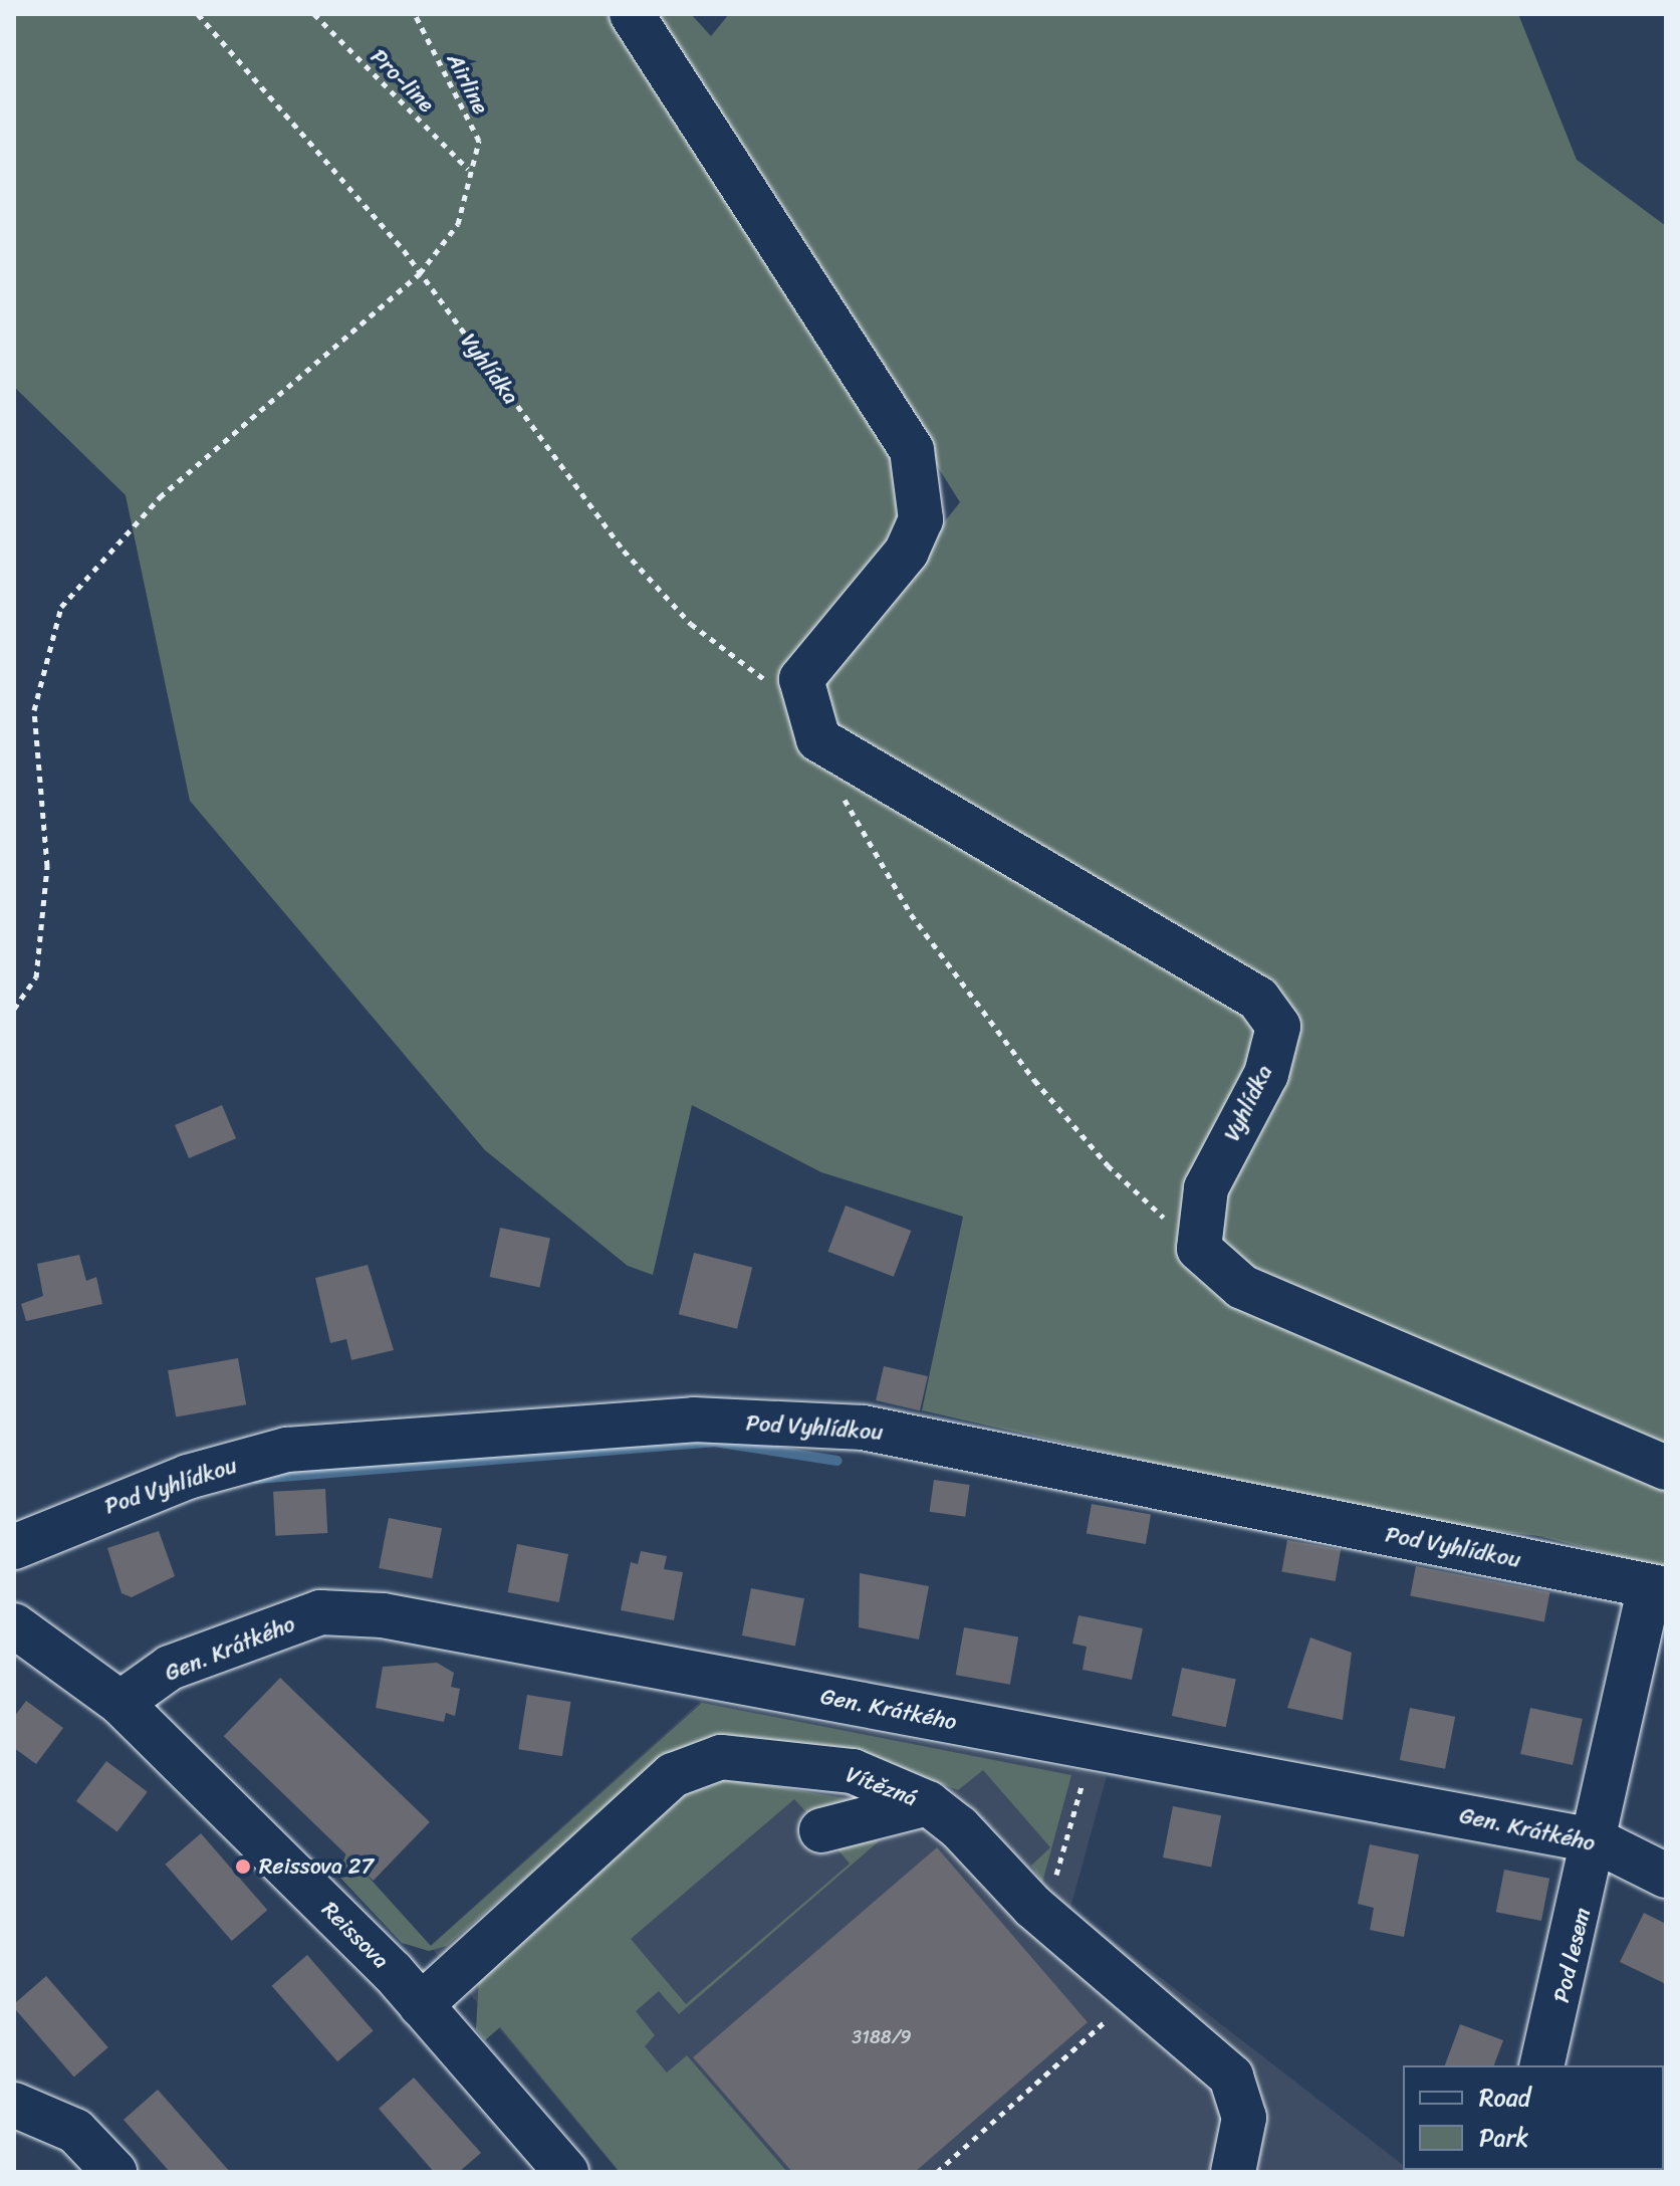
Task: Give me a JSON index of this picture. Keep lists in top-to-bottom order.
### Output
{
  "streets": {
    "street": [
      "Vyhlídka",
      "Pod Vyhlídkou",
      "Gen. Krátkého",
      "Vítězná",
      "Reissova",
      "Pod lesem"
    ],
    "path": ["Pro-line", "Airline"]
  },
  "crossings": [
    ["Pro-line", "Airline"],
    ["Airline", "Vyhlídka"],
    ["Pod Vyhlídkou", "Pod lesem"],
    ["Gen. Krátkého", "Reissova"],
    ["Gen. Krátkého", "Pod lesem"],
    ["Vítězná", "Reissova"]
  ],
  "places": ["Reissova 27"],
  "house_numbers": ["3188/9"],
  "legend": ["Road", "Park"]
}
